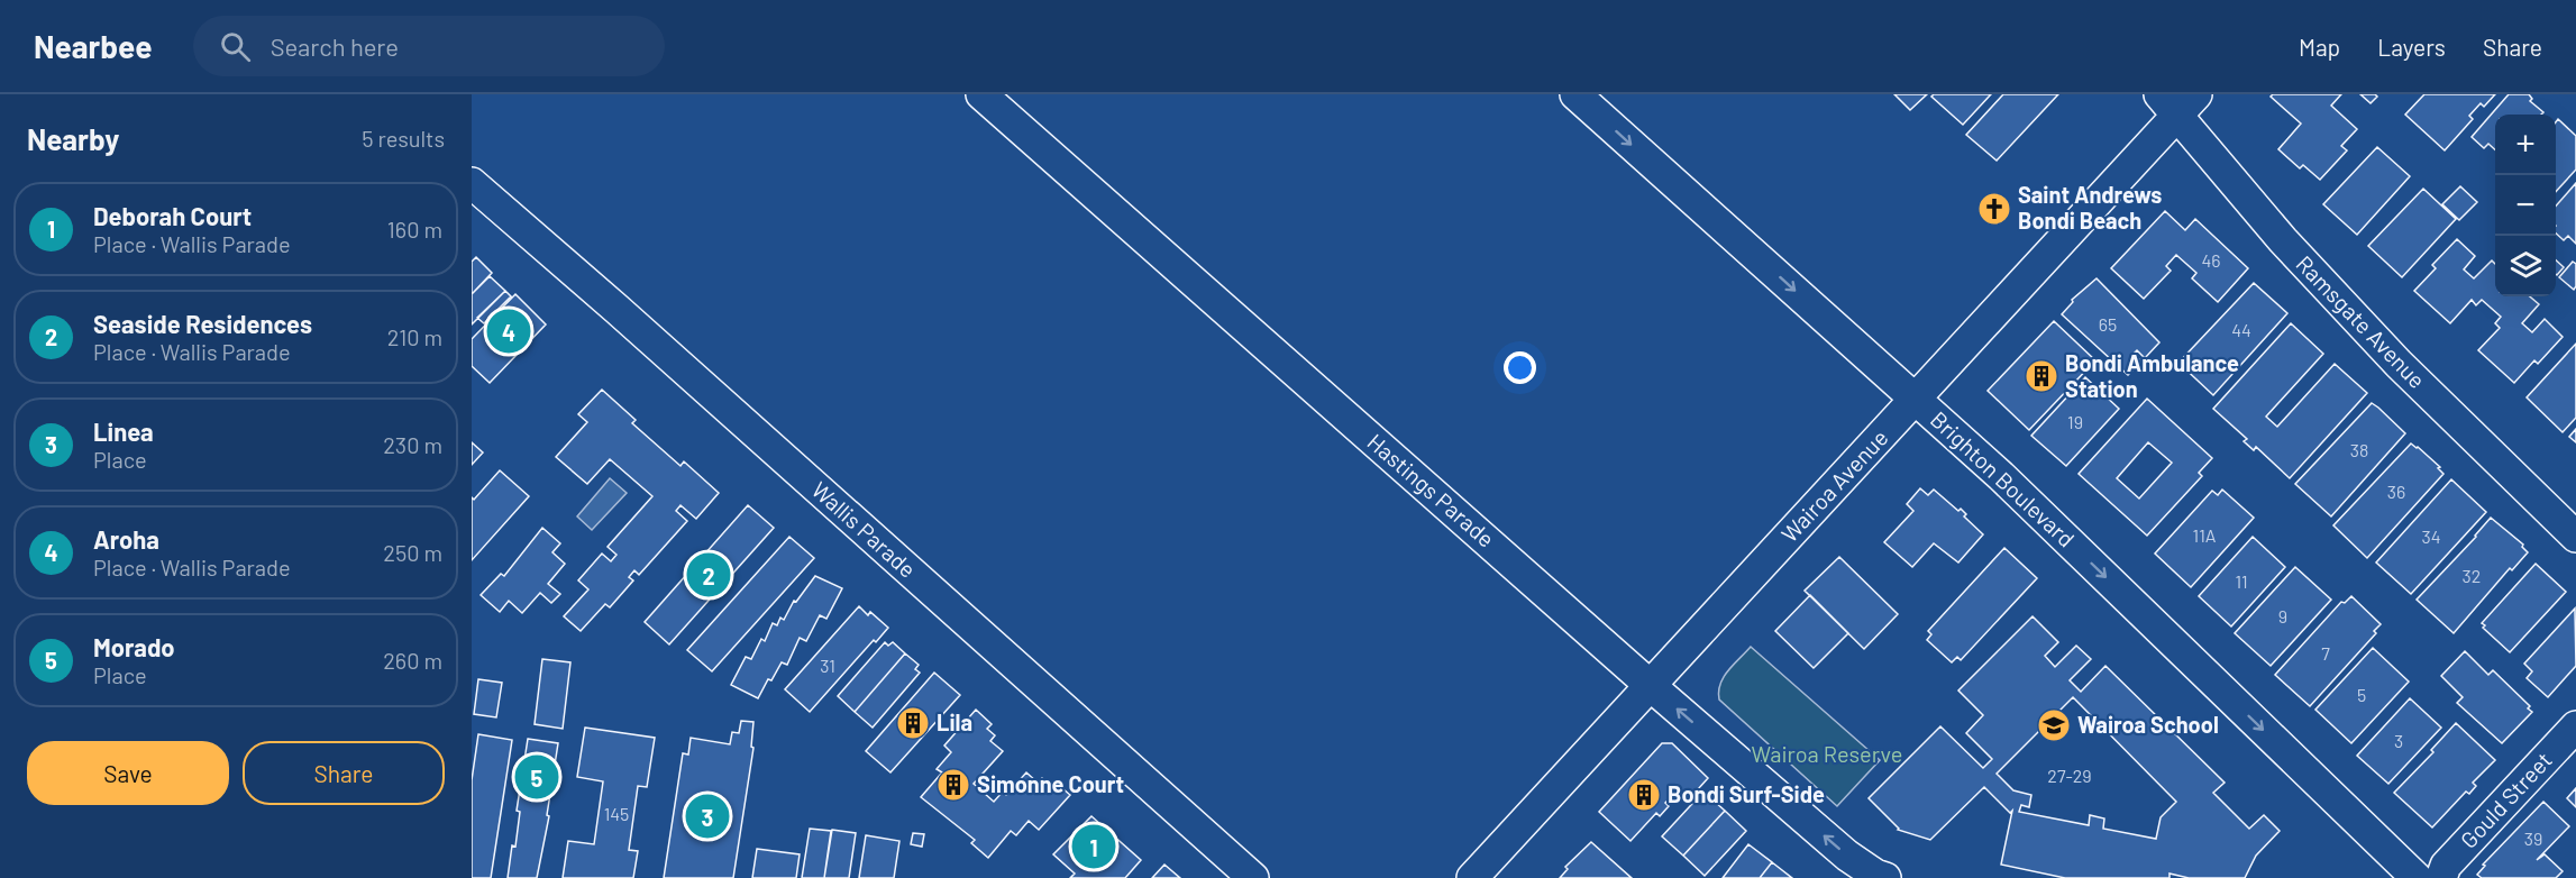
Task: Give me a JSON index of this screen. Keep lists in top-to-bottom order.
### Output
{
  "streets": {
    "street": [
      "Ramsgate Avenue",
      "Brighton Boulevard",
      "Wairoa Avenue",
      "Hastings Parade",
      "Wallis Parade",
      "Gould Street"
    ]
  },
  "crossings": [
    ["Ramsgate Avenue", "Wairoa Avenue"],
    ["Brighton Boulevard", "Wairoa Avenue"],
    ["Wairoa Avenue", "Hastings Parade"]
  ],
  "one_way": ["Brighton Boulevard"],
  "parks": ["Wairoa Reserve"],
  "places": {
    "church": ["Saint Andrews Bondi Beach"],
    "building": [
      "Bondi Ambulance Station",
      "Lila",
      "Simonne Court",
      "Bondi Surf-Side"
    ],
    "school or university": ["Wairoa School"]
  },
  "house_numbers": [
    "46",
    "65",
    "44",
    "19",
    "38",
    "36",
    "11A",
    "34",
    "32",
    "11",
    "9",
    "7",
    "31",
    "5",
    "3",
    "27-29",
    "145",
    "39"
  ],
  "page": {
    "header": "Nearbee",
    "search": "Search here",
    "nav": ["Map", "Layers", "Share"],
    "heading": ["Nearby", "5 results"],
    "map_buttons": ["+", "−"],
    "list": [
      {
        "mark": "1",
        "name": "Deborah Court",
        "note": "Place · Wallis Parade",
        "value": "160 m"
      },
      {
        "mark": "2",
        "name": "Seaside Residences",
        "note": "Place · Wallis Parade",
        "value": "210 m"
      },
      {
        "mark": "3",
        "name": "Linea",
        "note": "Place",
        "value": "230 m"
      },
      {
        "mark": "4",
        "name": "Aroha",
        "note": "Place · Wallis Parade",
        "value": "250 m"
      },
      {
        "mark": "5",
        "name": "Morado",
        "note": "Place",
        "value": "260 m"
      }
    ],
    "pins": [
      "4",
      "2",
      "5",
      "3",
      "1"
    ],
    "buttons": ["Save", "Share"]
  }
}
